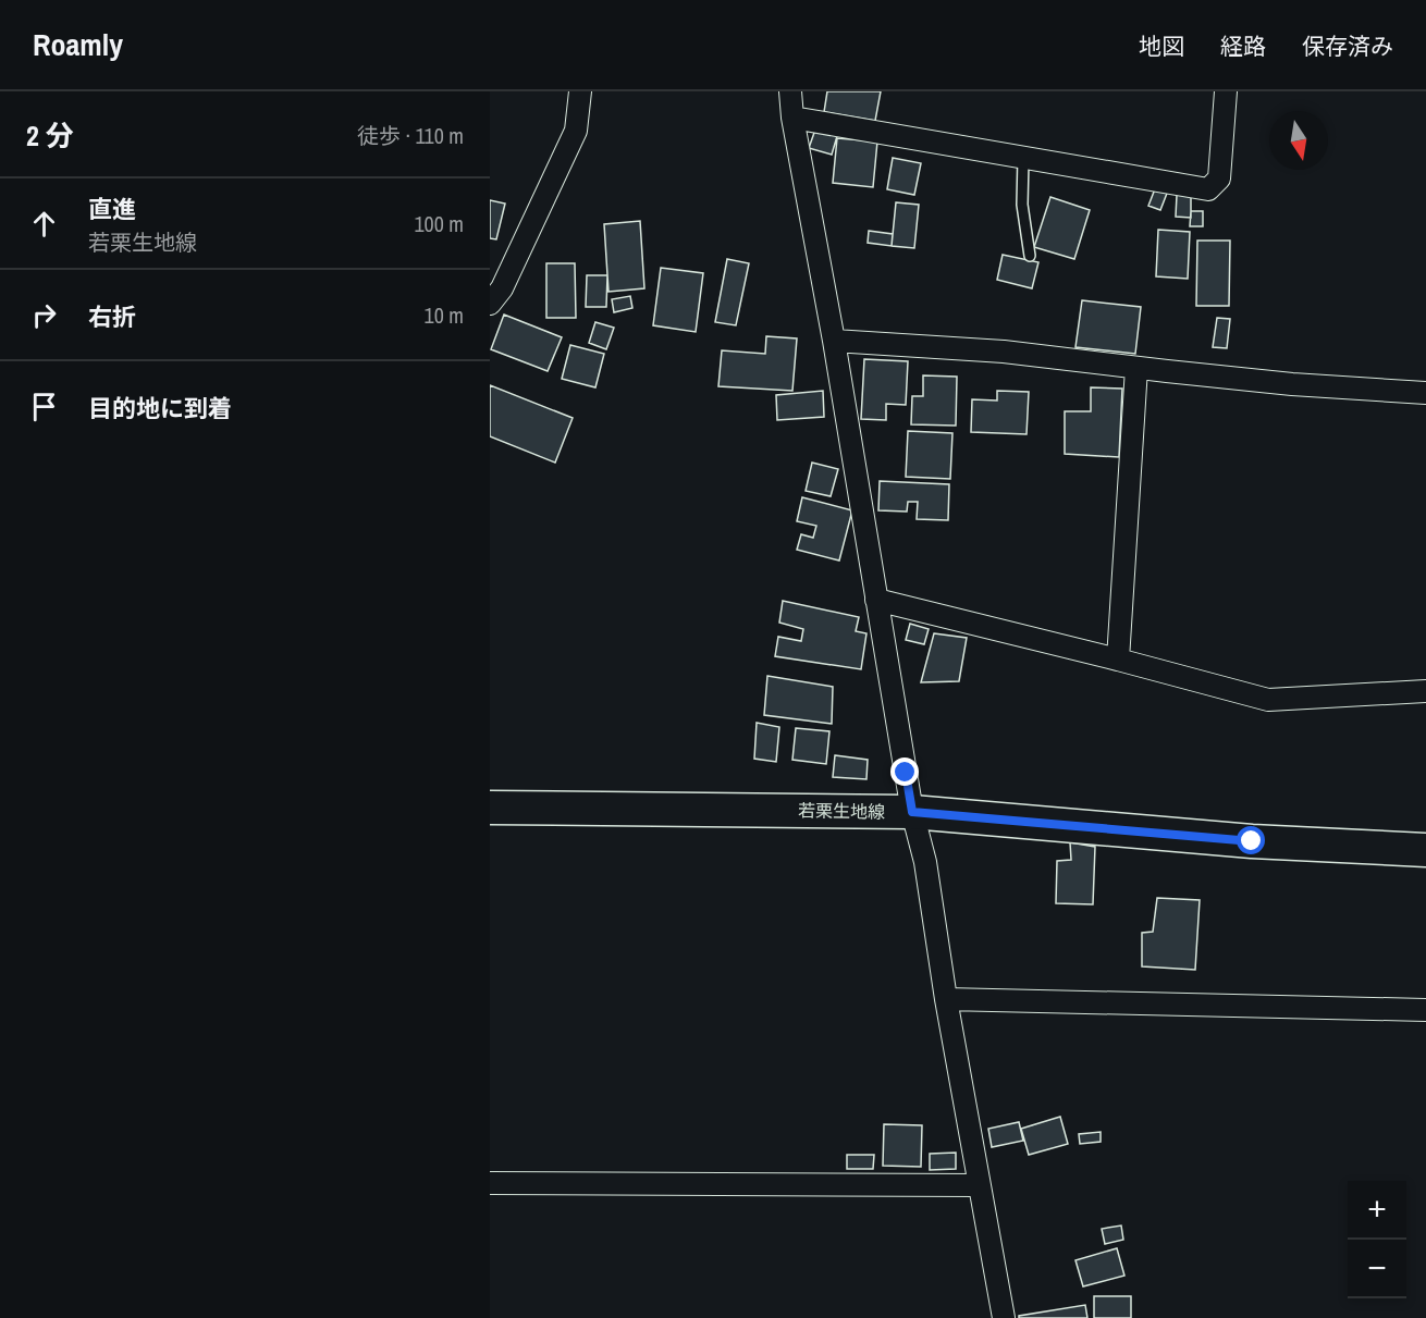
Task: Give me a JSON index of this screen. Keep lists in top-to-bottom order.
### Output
{
  "streets": {
    "main road": ["若栗生地線"]
  },
  "north": "bottom",
  "page": {
    "header": "Roamly",
    "nav": ["地図", "経路", "保存済み"],
    "heading": ["2 分", "徒歩 · 110 m"],
    "list": [
      ["直進", "若栗生地線", "100 m"],
      ["右折", "10 m"],
      "目的地に到着"
    ],
    "map_buttons": ["+", "−"]
  }
}
